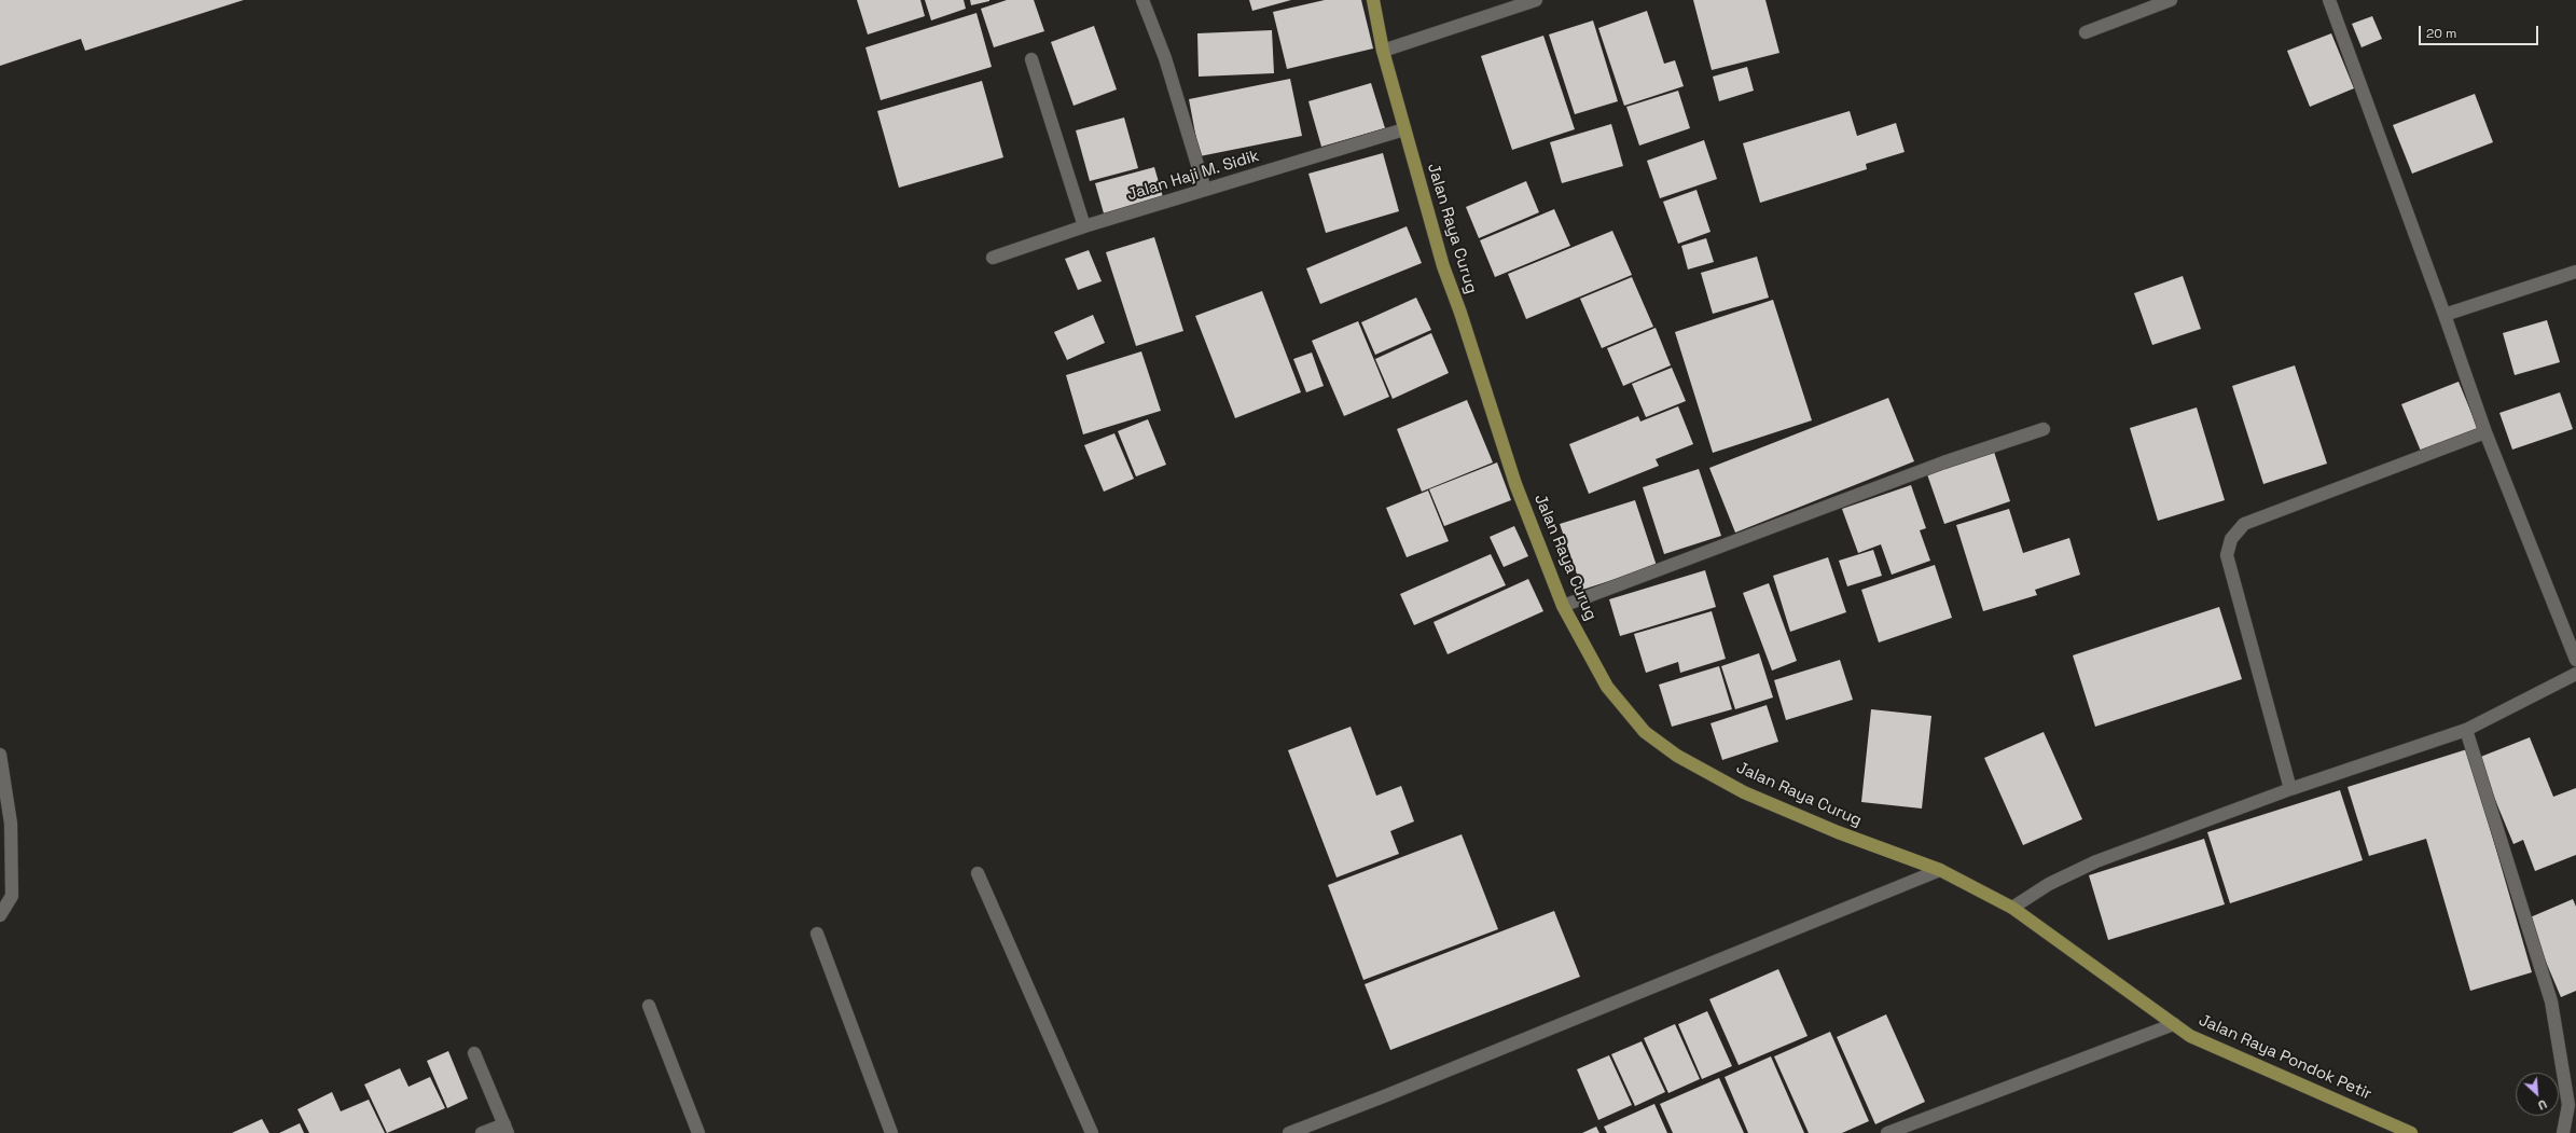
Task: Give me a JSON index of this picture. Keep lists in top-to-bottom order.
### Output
{
  "streets": {
    "main road": ["Jalan Raya Curug", "Jalan Raya Pondok Petir"],
    "street": ["Jalan Haji M. Sidik"]
  },
  "crossings": [
    ["Jalan Haji M. Sidik", "Jalan Raya Curug"],
    ["Jalan Raya Curug", "Jalan Raya Pondok Petir"]
  ],
  "scale_bar": "20 m",
  "north": "bottom right"
}
